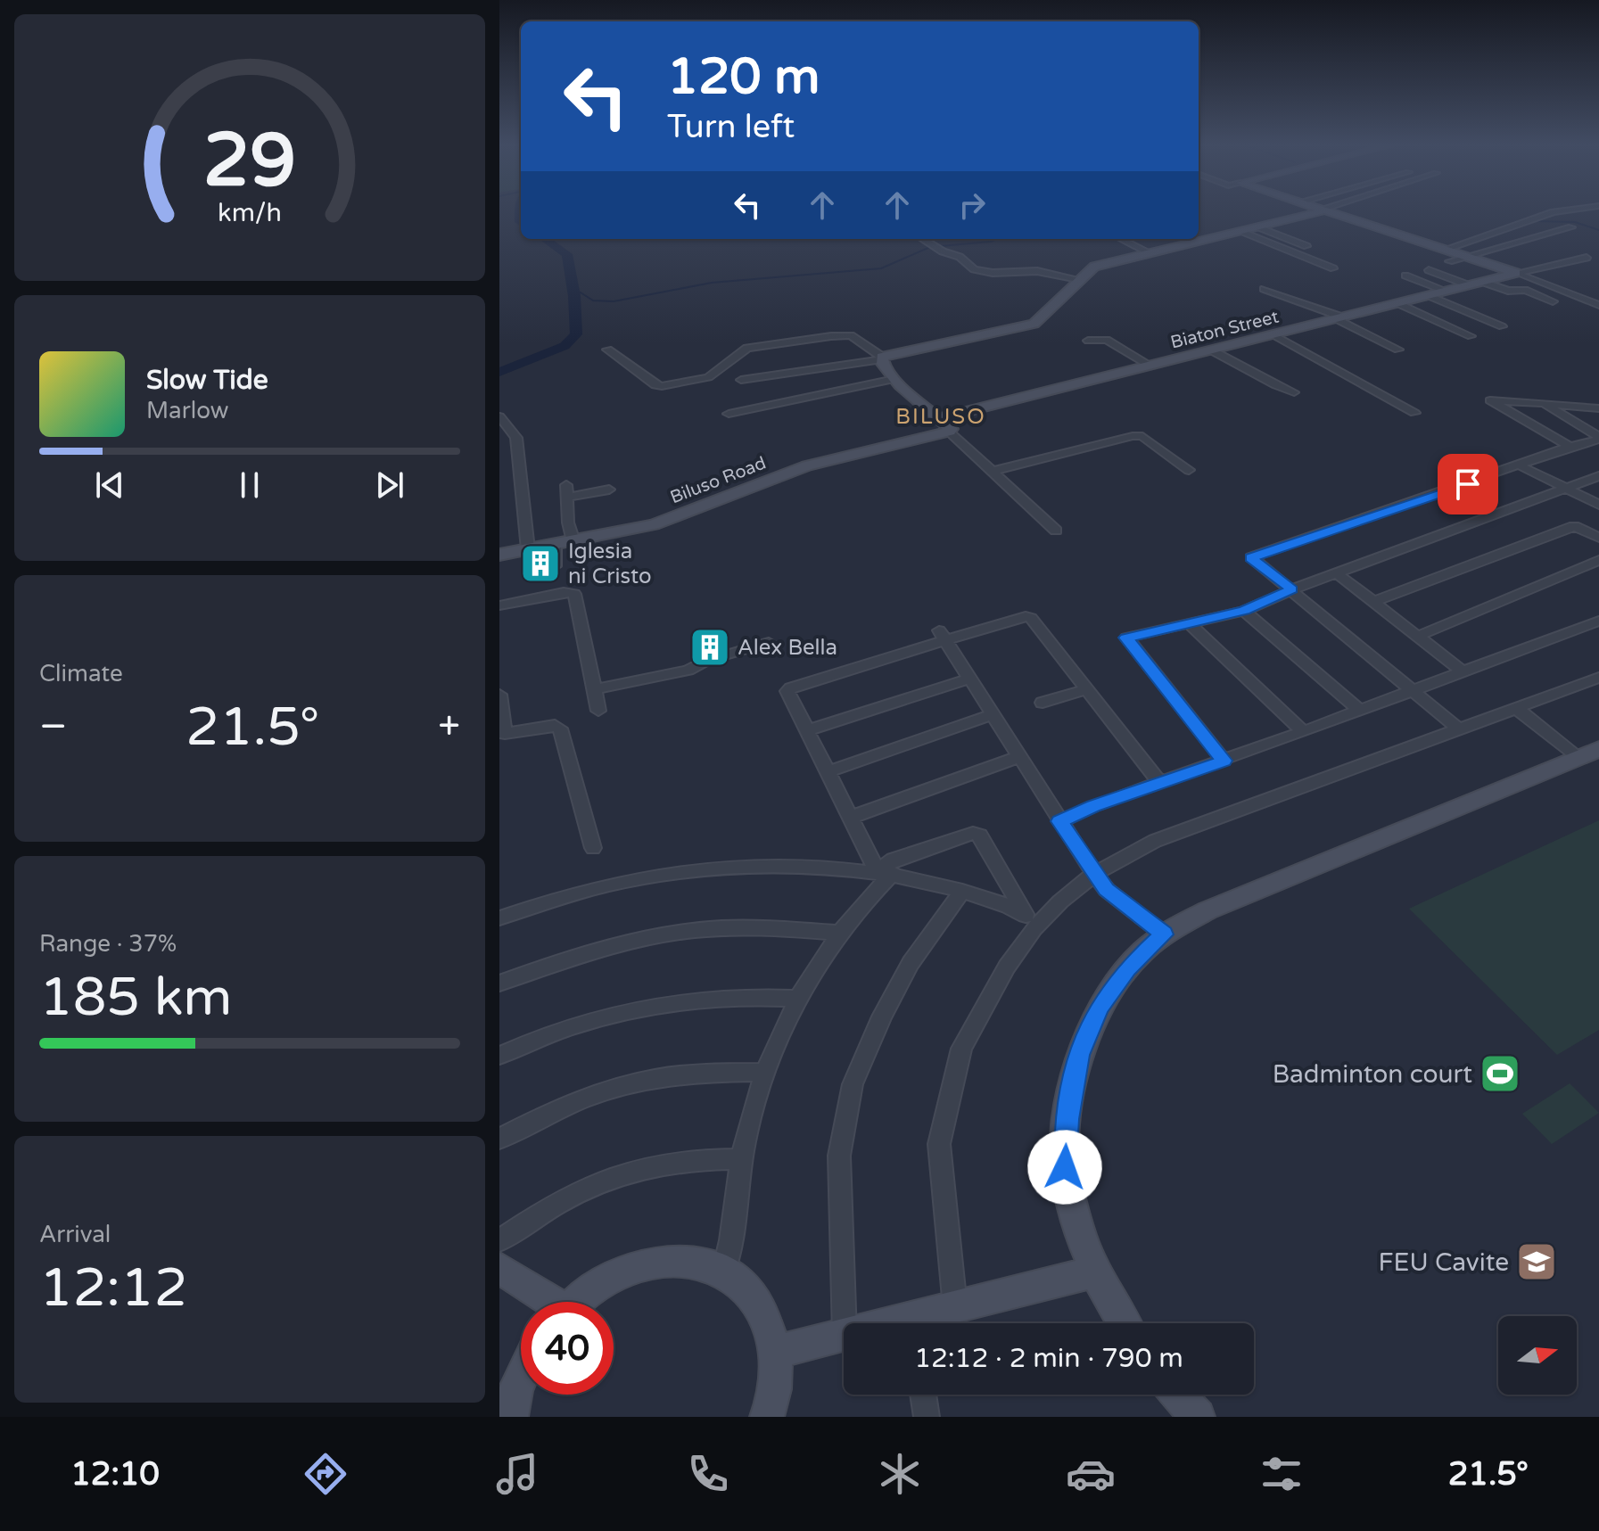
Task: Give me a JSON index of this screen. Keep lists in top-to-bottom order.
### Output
{
  "streets": {
    "street": ["Biaton Street", "Biluso Road"]
  },
  "districts": ["BILUSO"],
  "places": {
    "building": ["Iglesia ni Cristo", "Alex Bella"],
    "sports": ["Badminton court"],
    "school or university": ["FEU Cavite"]
  },
  "north": "right",
  "page": {
    "turn": ["120 m", "Turn left"],
    "song": ["Slow Tide", "Marlow"],
    "tile": [
      "Climate",
      ["Range · 37%", "185 km"],
      ["Arrival", "12:12"]
    ],
    "heat": ["−", "21.5°", "+"],
    "limit": "40",
    "trip": "12:12 · 2 min · 790 m",
    "tabs": ["12:10", "21.5°"],
    "gauge": ["29", "km/h"]
  }
}
